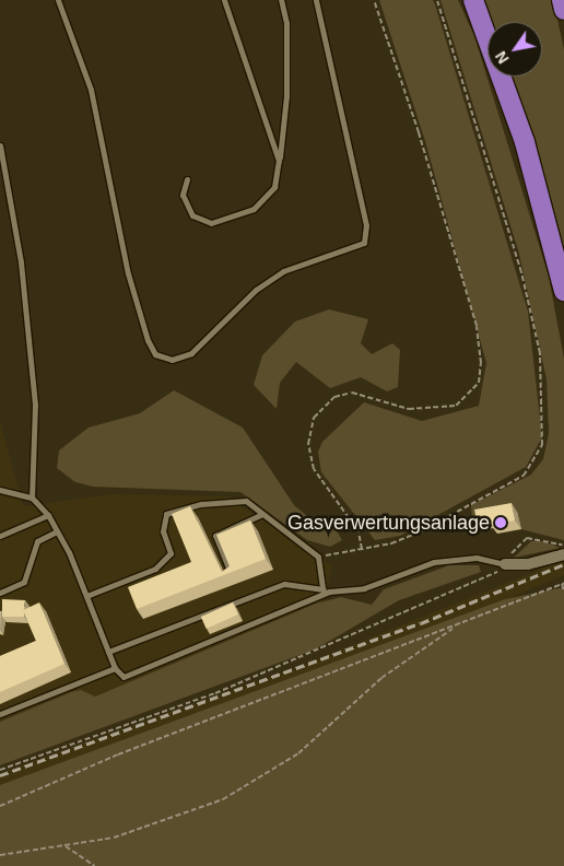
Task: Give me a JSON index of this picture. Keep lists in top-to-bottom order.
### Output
{
  "places": ["Gasverwertungsanlage"],
  "north": "bottom left"
}
